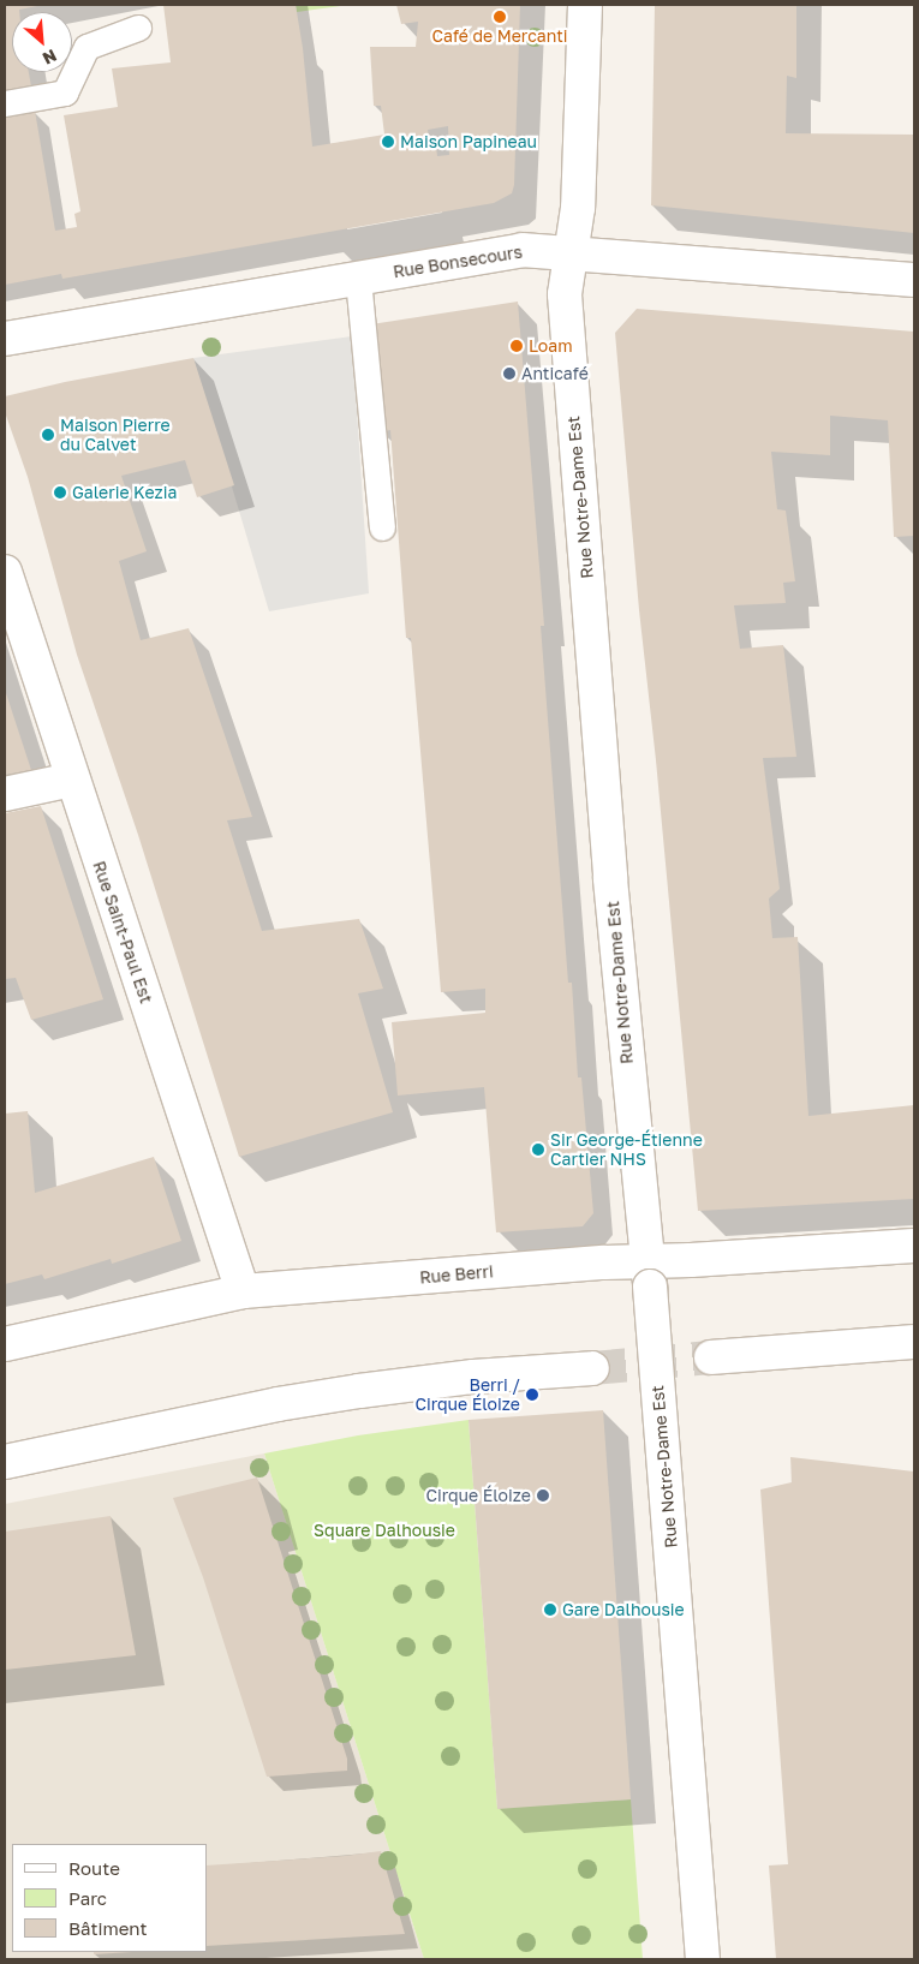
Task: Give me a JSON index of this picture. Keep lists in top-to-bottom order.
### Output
{
  "streets": {
    "street": [
      "Rue Bonsecours",
      "Rue Notre-Dame Est",
      "Rue Saint-Paul Est",
      "Rue Berri"
    ]
  },
  "crossings": [
    ["Rue Bonsecours", "Rue Notre-Dame Est"],
    ["Rue Notre-Dame Est", "Rue Berri"],
    ["Rue Saint-Paul Est", "Rue Berri"]
  ],
  "parks": ["Square Dalhousie"],
  "places": [
    "Café de Mercanti",
    "Maison Papineau",
    "Loam",
    "Anticafé",
    "Maison Pierre du Calvet",
    "Galerie Kezia",
    "Sir George-Étienne Cartier NHS",
    "Berri / Cirque Éloize",
    "Cirque Éloize",
    "Gare Dalhousie"
  ],
  "legend": ["Route", "Parc", "Bâtiment"],
  "north": "bottom right"
}
